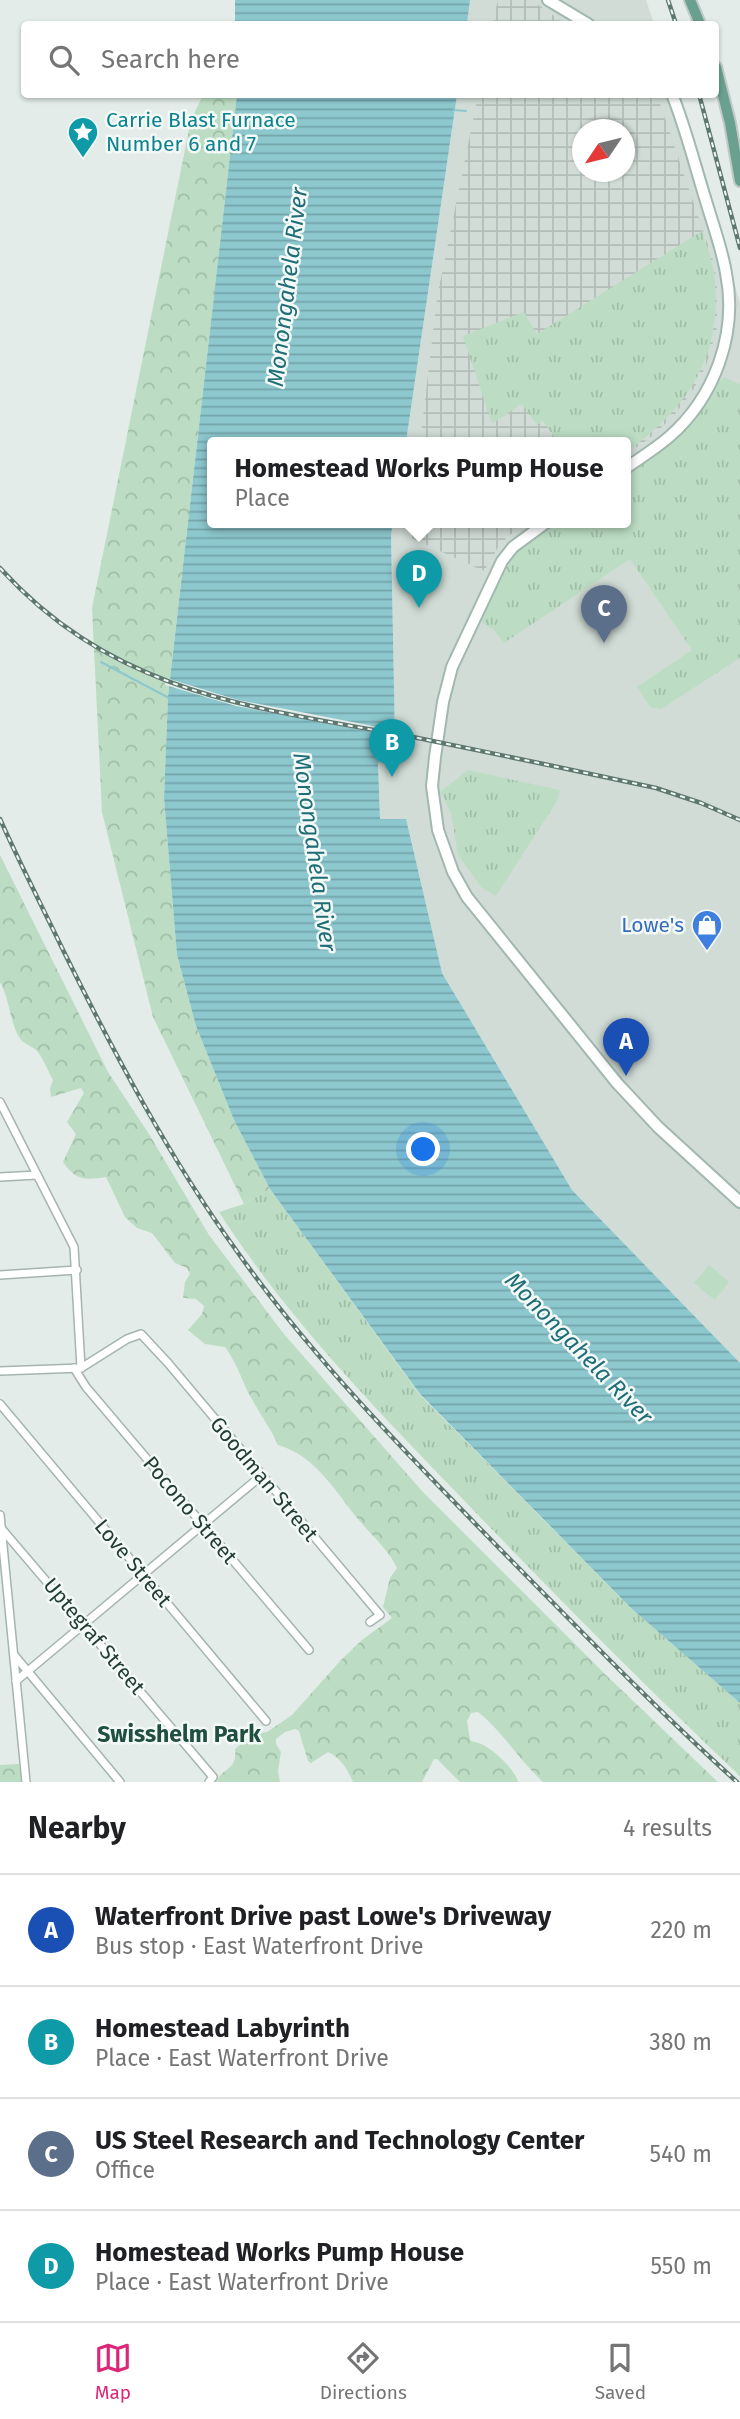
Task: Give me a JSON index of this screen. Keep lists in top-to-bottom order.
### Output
{
  "streets": {
    "street": [
      "Goodman Street",
      "Pocono Street",
      "Love Street",
      "Uptegraf Street"
    ]
  },
  "crossings": [
    ["Goodman Street", "Pocono Street"]
  ],
  "districts": ["Swisshelm Park"],
  "water": ["Monongahela River"],
  "places": {
    "place": ["Carrie Blast Furnace Number 6 and 7"],
    "shop": ["Lowe's"]
  },
  "north": "bottom left",
  "page": {
    "search": "Search here",
    "popup": ["Homestead Works Pump House", "Place"],
    "pins": [
      "D",
      "C",
      "B",
      "A"
    ],
    "heading": ["Nearby", "4 results"],
    "list": [
      {
        "mark": "A",
        "name": "Waterfront Drive past Lowe's Driveway",
        "note": "Bus stop · East Waterfront Drive",
        "value": "220 m"
      },
      {
        "mark": "B",
        "name": "Homestead Labyrinth",
        "note": "Place · East Waterfront Drive",
        "value": "380 m"
      },
      {
        "mark": "C",
        "name": "US Steel Research and Technology Center",
        "note": "Office",
        "value": "540 m"
      },
      {
        "mark": "D",
        "name": "Homestead Works Pump House",
        "note": "Place · East Waterfront Drive",
        "value": "550 m"
      }
    ],
    "nav": ["Map", "Directions", "Saved"]
  }
}
